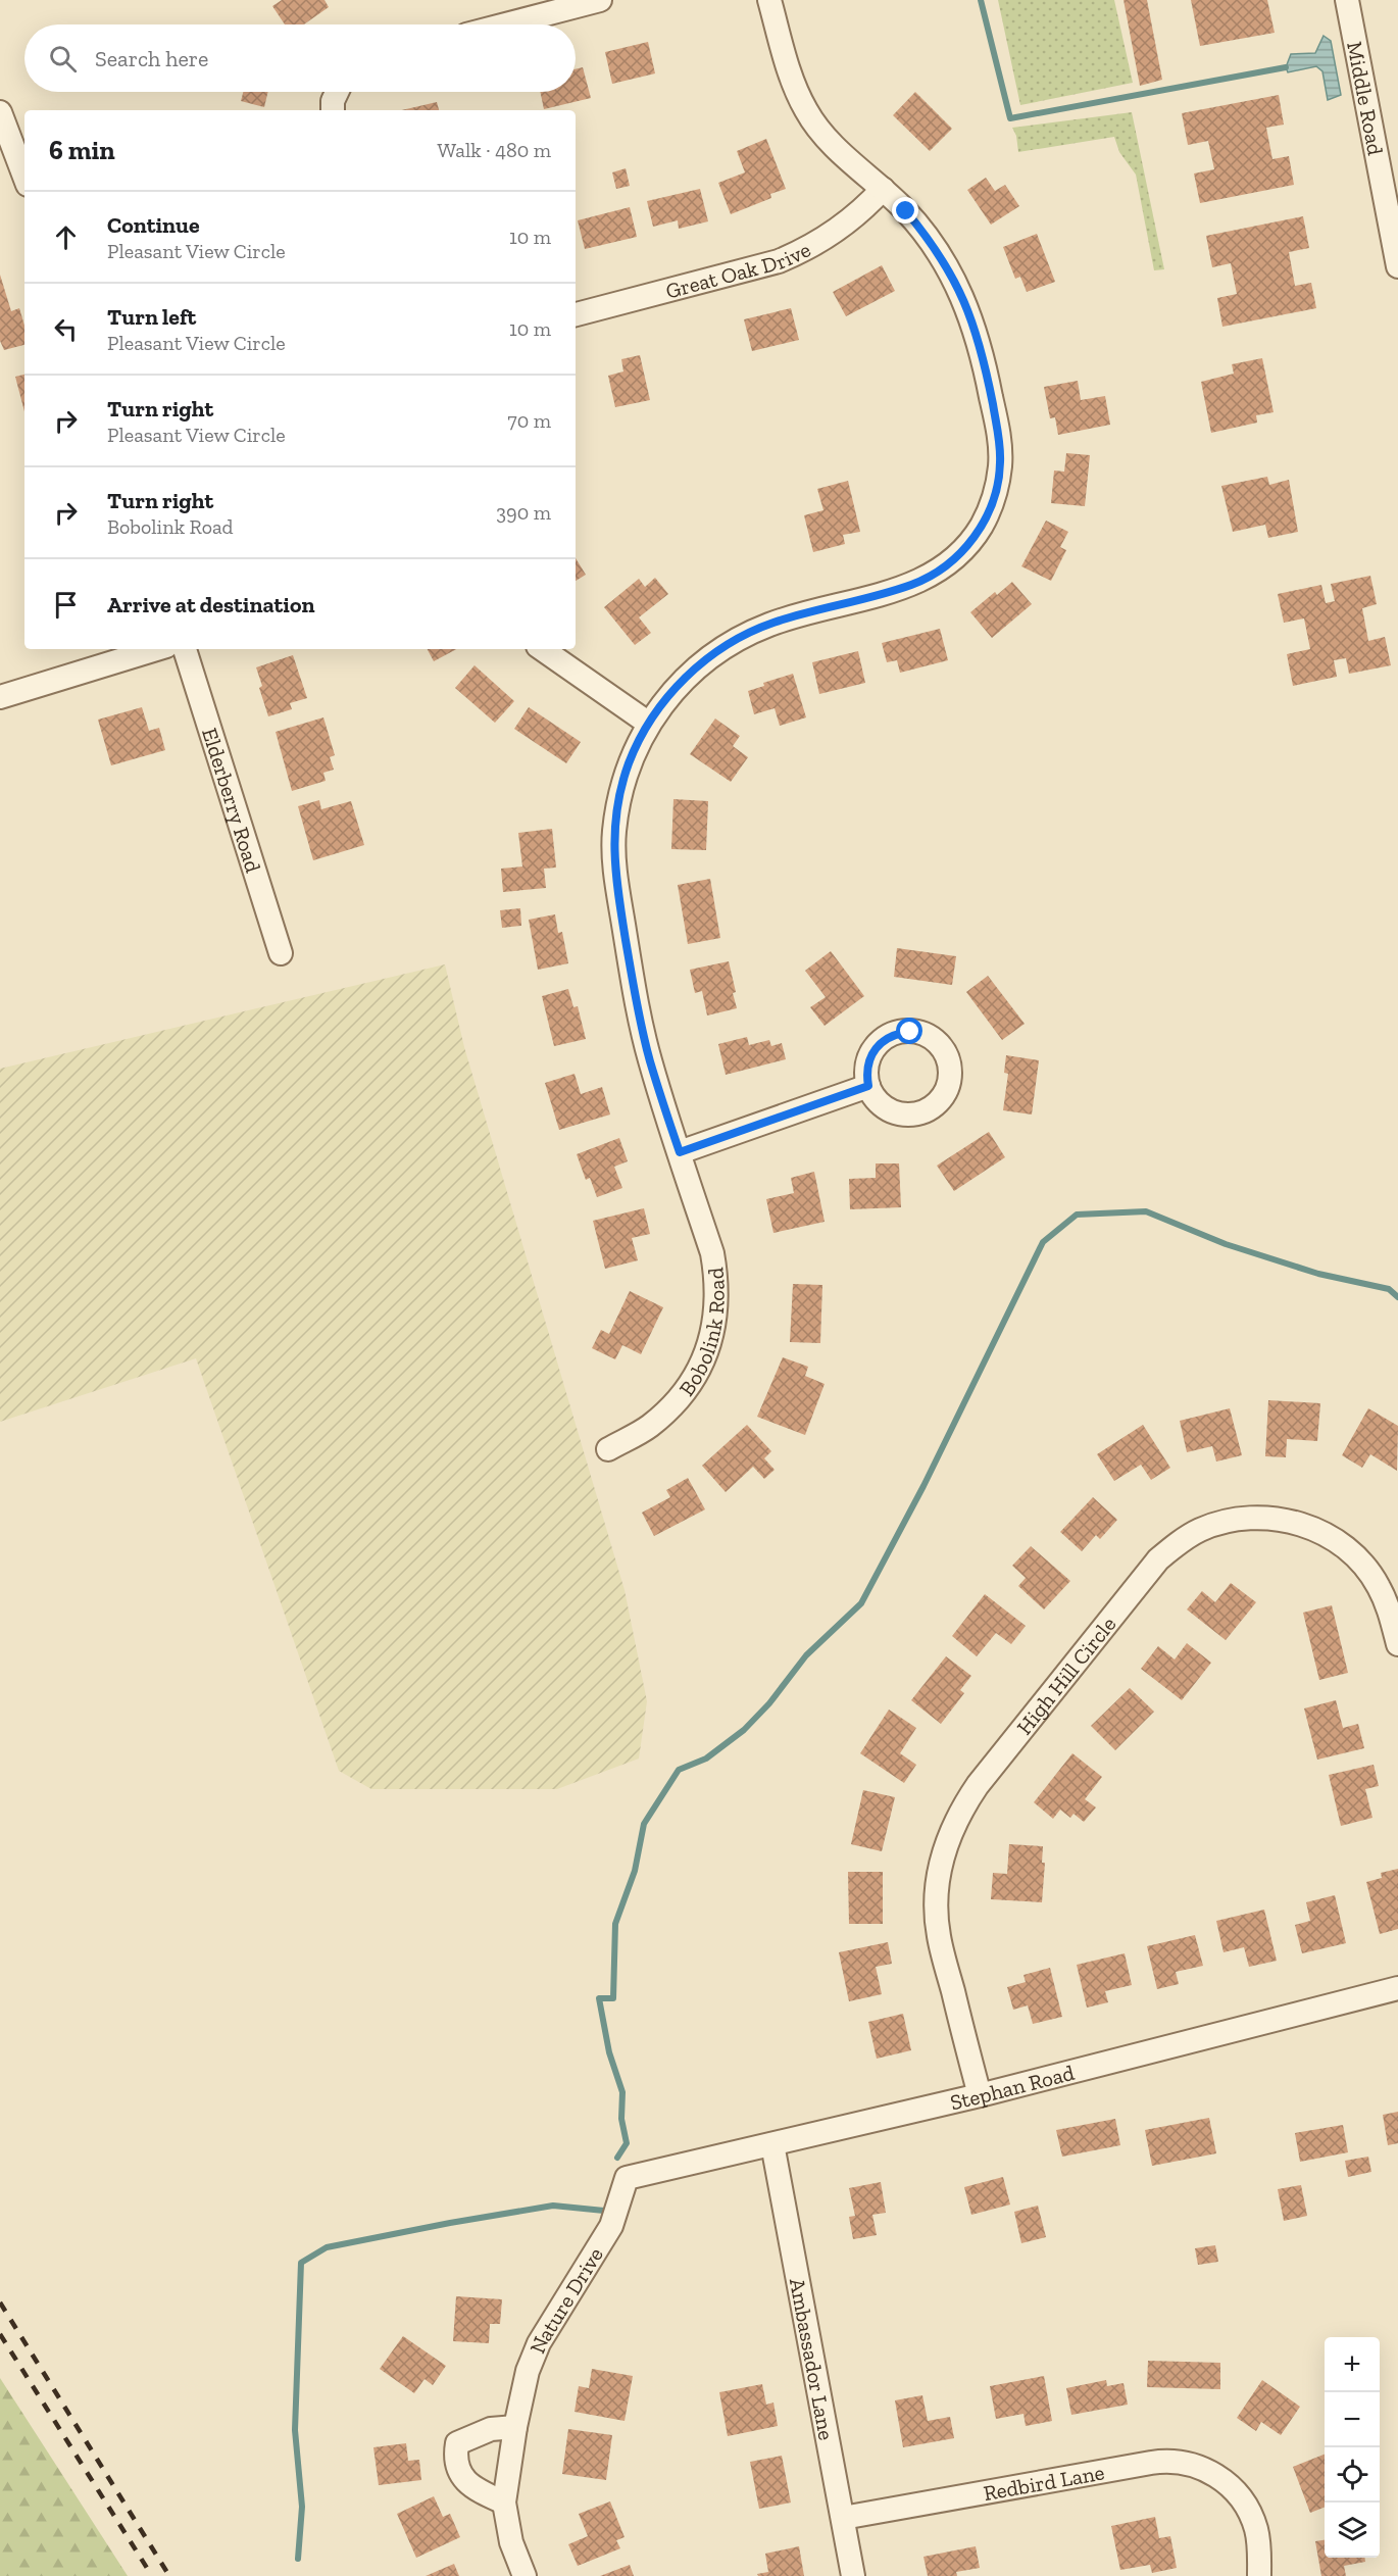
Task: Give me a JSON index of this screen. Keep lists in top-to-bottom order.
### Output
{
  "streets": {
    "street": [
      "Middle Road",
      "Great Oak Drive",
      "Elderberry Road",
      "Bobolink Road",
      "High Hill Circle",
      "Stephan Road",
      "Nature Drive",
      "Ambassador Lane",
      "Redbird Lane"
    ]
  },
  "crossings": [
    ["Great Oak Drive", "Bobolink Road"],
    ["High Hill Circle", "Stephan Road"],
    ["Stephan Road", "Nature Drive"],
    ["Stephan Road", "Ambassador Lane"],
    ["Ambassador Lane", "Redbird Lane"]
  ],
  "page": {
    "search": "Search here",
    "heading": ["6 min", "Walk · 480 m"],
    "list": [
      ["Continue", "Pleasant View Circle", "10 m"],
      ["Turn left", "Pleasant View Circle", "10 m"],
      ["Turn right", "Pleasant View Circle", "70 m"],
      ["Turn right", "Bobolink Road", "390 m"],
      "Arrive at destination"
    ],
    "map_buttons": ["+", "−"]
  }
}
